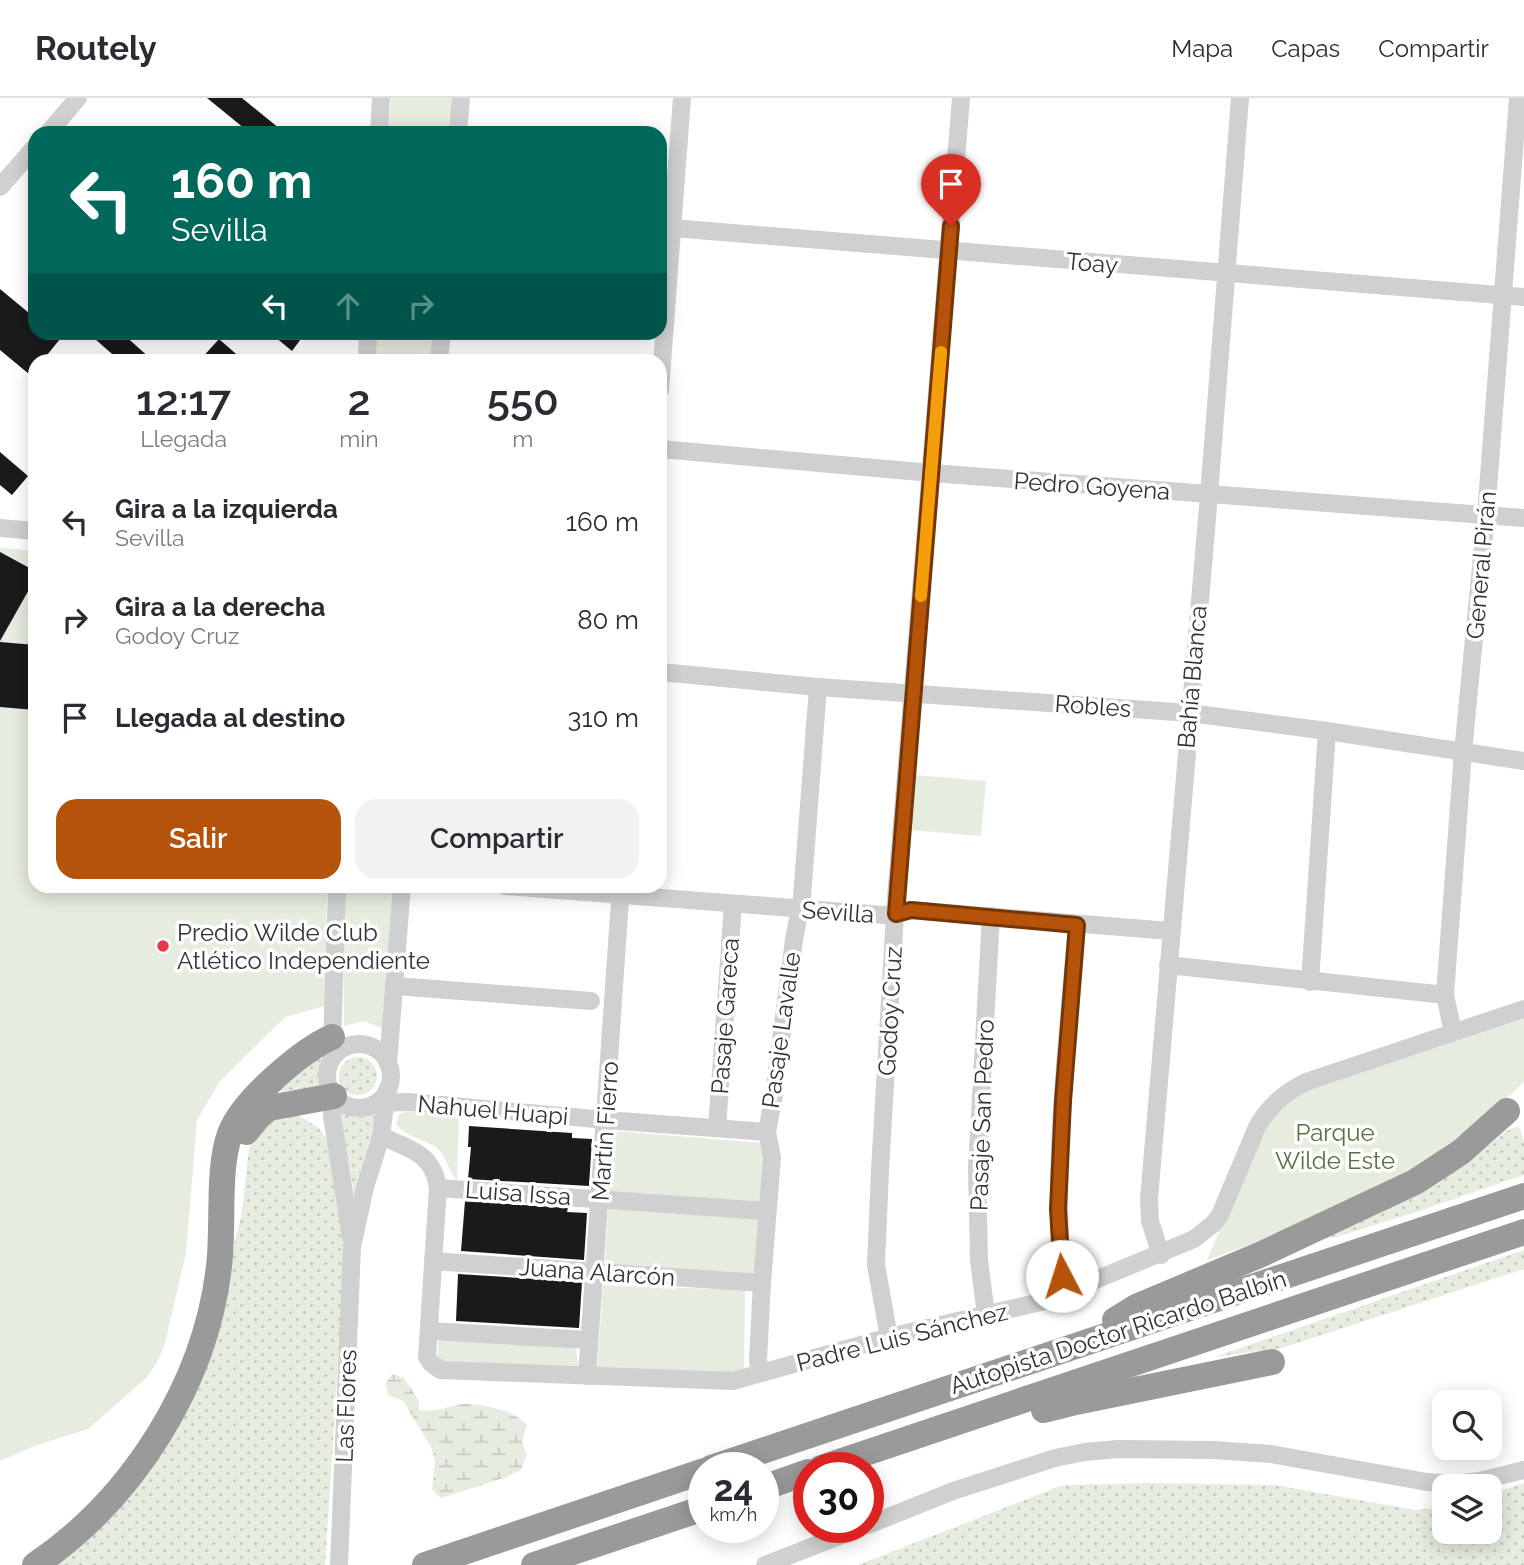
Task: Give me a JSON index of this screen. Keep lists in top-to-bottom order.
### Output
{
  "streets": {
    "highway": ["Autopista Doctor Ricardo Balbín"],
    "street": [
      "Toay",
      "Pedro Goyena",
      "General Pirán",
      "Bahía Blanca",
      "Robles",
      "Sevilla",
      "Godoy Cruz",
      "Pasaje Gareca",
      "Pasaje Lavalle",
      "Nahuel Huapi",
      "Pasaje San Pedro",
      "Martín Fierro",
      "Luisa Issa",
      "Juana Alarcón",
      "Padre Luis Sánchez",
      "Las Flores"
    ]
  },
  "crossings": [
    ["Toay", "General Pirán"],
    ["Toay", "Bahía Blanca"],
    ["Toay", "Godoy Cruz"],
    ["Pedro Goyena", "General Pirán"],
    ["Pedro Goyena", "Bahía Blanca"],
    ["Pedro Goyena", "Godoy Cruz"],
    ["General Pirán", "Robles"],
    ["General Pirán", "Padre Luis Sánchez"],
    ["Bahía Blanca", "Robles"],
    ["Bahía Blanca", "Sevilla"],
    ["Bahía Blanca", "Padre Luis Sánchez"],
    ["Robles", "Godoy Cruz"],
    ["Robles", "Pasaje Lavalle"],
    ["Sevilla", "Godoy Cruz"],
    ["Sevilla", "Pasaje Gareca"],
    ["Sevilla", "Pasaje Lavalle"],
    ["Sevilla", "Pasaje San Pedro"],
    ["Godoy Cruz", "Padre Luis Sánchez"],
    ["Pasaje Gareca", "Nahuel Huapi"],
    ["Pasaje Lavalle", "Nahuel Huapi"],
    ["Pasaje Lavalle", "Luisa Issa"],
    ["Pasaje Lavalle", "Juana Alarcón"],
    ["Pasaje Lavalle", "Padre Luis Sánchez"],
    ["Nahuel Huapi", "Martín Fierro"],
    ["Nahuel Huapi", "Las Flores"],
    ["Pasaje San Pedro", "Padre Luis Sánchez"],
    ["Martín Fierro", "Luisa Issa"],
    ["Martín Fierro", "Juana Alarcón"],
    ["Martín Fierro", "Padre Luis Sánchez"]
  ],
  "parks": ["Parque Wilde Este"],
  "places": ["Predio Wilde Club Atlético Independiente"],
  "page": {
    "header": "Routely",
    "nav": ["Mapa", "Capas", "Compartir"],
    "turn": ["160 m", "Sevilla"],
    "eta": [
      "12:17",
      "Llegada",
      "2",
      "min",
      "550",
      "m"
    ],
    "list": [
      {
        "name": "Gira a la izquierda",
        "note": "Sevilla",
        "value": "160 m"
      },
      {
        "name": "Gira a la derecha",
        "note": "Godoy Cruz",
        "value": "80 m"
      },
      {
        "name": "Llegada al destino",
        "value": "310 m"
      }
    ],
    "buttons": ["Salir", "Compartir"],
    "speed": "24 km/h",
    "limit": "30"
  }
}
